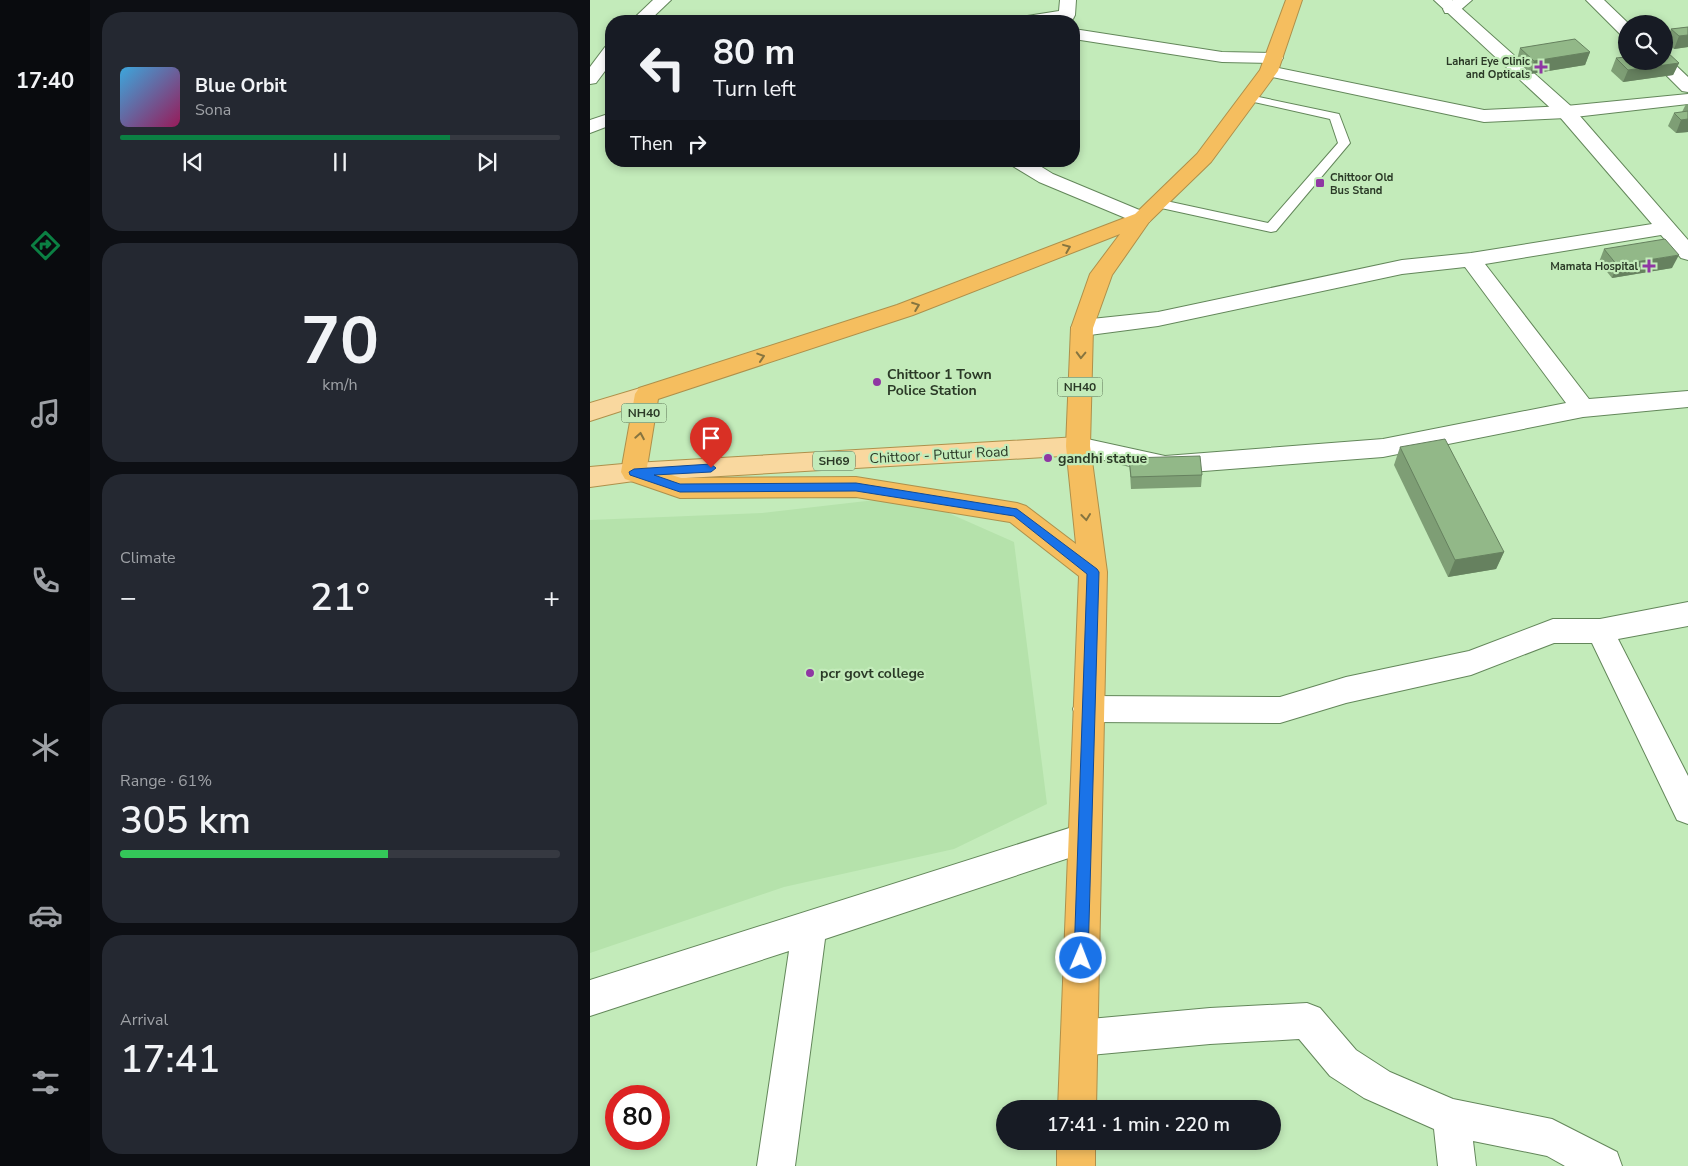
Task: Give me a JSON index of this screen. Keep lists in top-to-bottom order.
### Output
{
  "streets": {
    "highway": ["NH40"],
    "main road": ["Chittoor - Puttur Road", "SH69"]
  },
  "crossings": [
    ["NH40", "Chittoor - Puttur Road"]
  ],
  "places": {
    "health": ["Lahari Eye Clinic and Opticals", "Mamata Hospital"],
    "transit": ["Chittoor Old Bus Stand"],
    "other": ["Chittoor 1 Town Police Station", "gandhi statue", "pcr govt college"]
  },
  "page": {
    "tabs": "17:40",
    "turn": ["80 m", "Turn left"],
    "song": ["Blue Orbit", "Sona"],
    "then": "Then",
    "tile": [
      ["70", "km/h"],
      "Climate",
      ["Range · 61%", "305 km"],
      ["Arrival", "17:41"]
    ],
    "heat": ["−", "21°", "+"],
    "limit": "80",
    "trip": "17:41 · 1 min · 220 m"
  }
}
